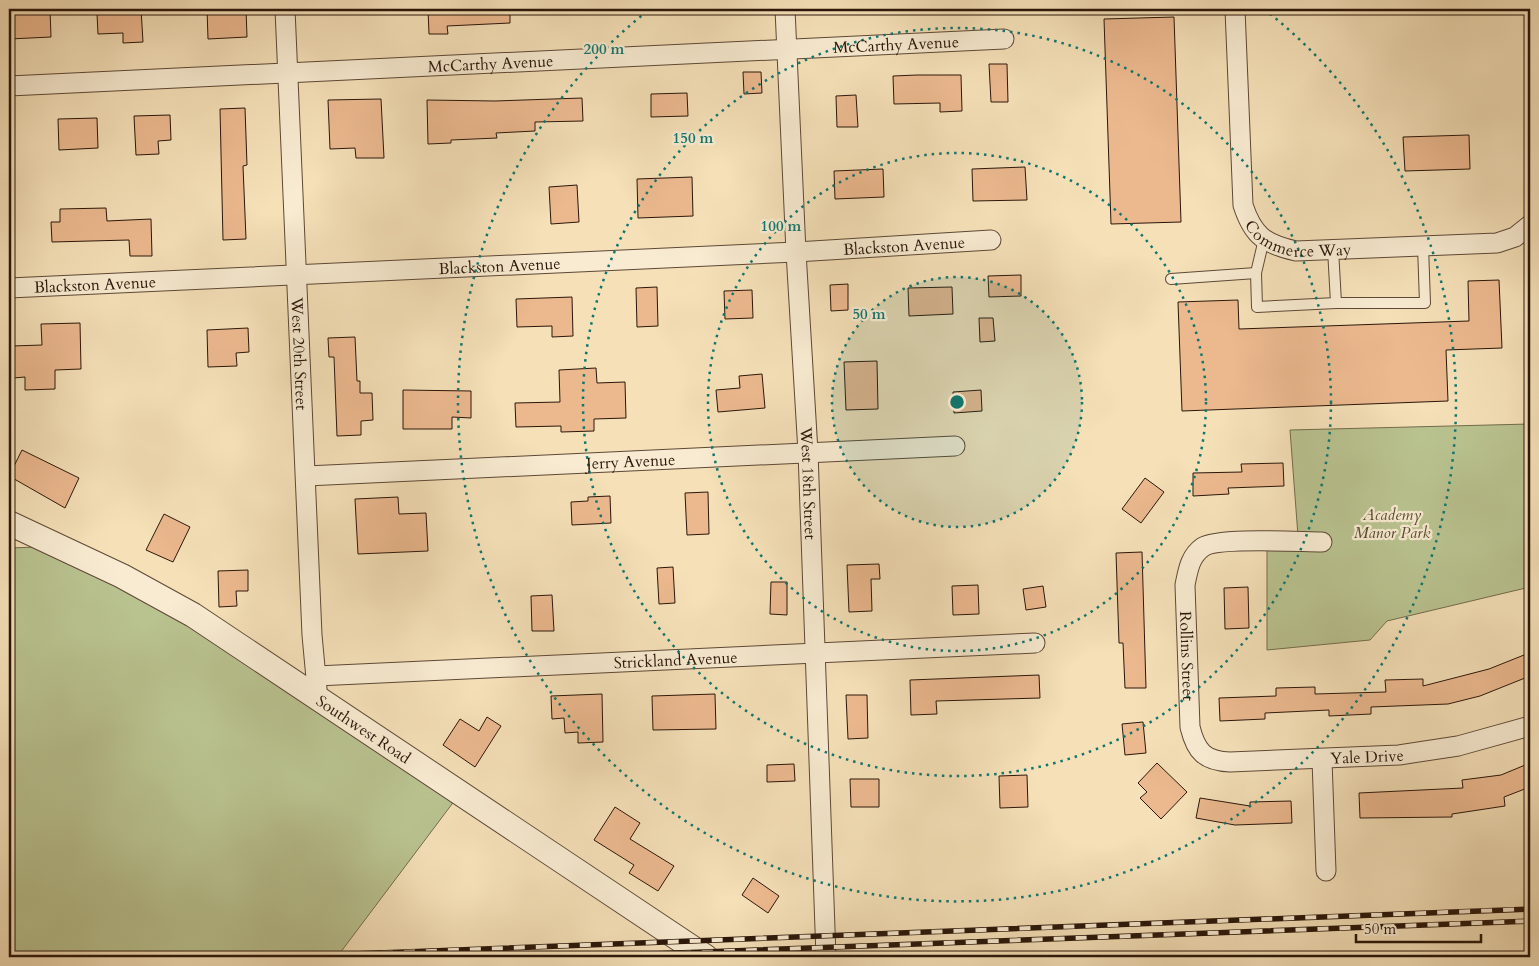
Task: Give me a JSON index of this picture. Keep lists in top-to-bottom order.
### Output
{
  "streets": {
    "street": [
      "McCarthy Avenue",
      "Commerce Way",
      "Blackston Avenue",
      "West 20th Street",
      "Jerry Avenue",
      "West 18th Street",
      "Rollins Street",
      "Strickland Avenue",
      "Southwest Road",
      "Yale Drive"
    ]
  },
  "crossings": [
    ["McCarthy Avenue", "West 20th Street"],
    ["McCarthy Avenue", "West 18th Street"],
    ["Blackston Avenue", "West 20th Street"],
    ["Blackston Avenue", "West 18th Street"],
    ["West 20th Street", "Jerry Avenue"],
    ["West 20th Street", "Strickland Avenue"],
    ["West 20th Street", "Southwest Road"],
    ["Jerry Avenue", "West 18th Street"],
    ["West 18th Street", "Strickland Avenue"],
    ["Rollins Street", "Yale Drive"],
    ["Strickland Avenue", "Southwest Road"]
  ],
  "parks": ["Academy Manor Park"],
  "scale_bar": "50 m",
  "rings": [
    "200 m",
    "150 m",
    "100 m",
    "50 m"
  ]
}
